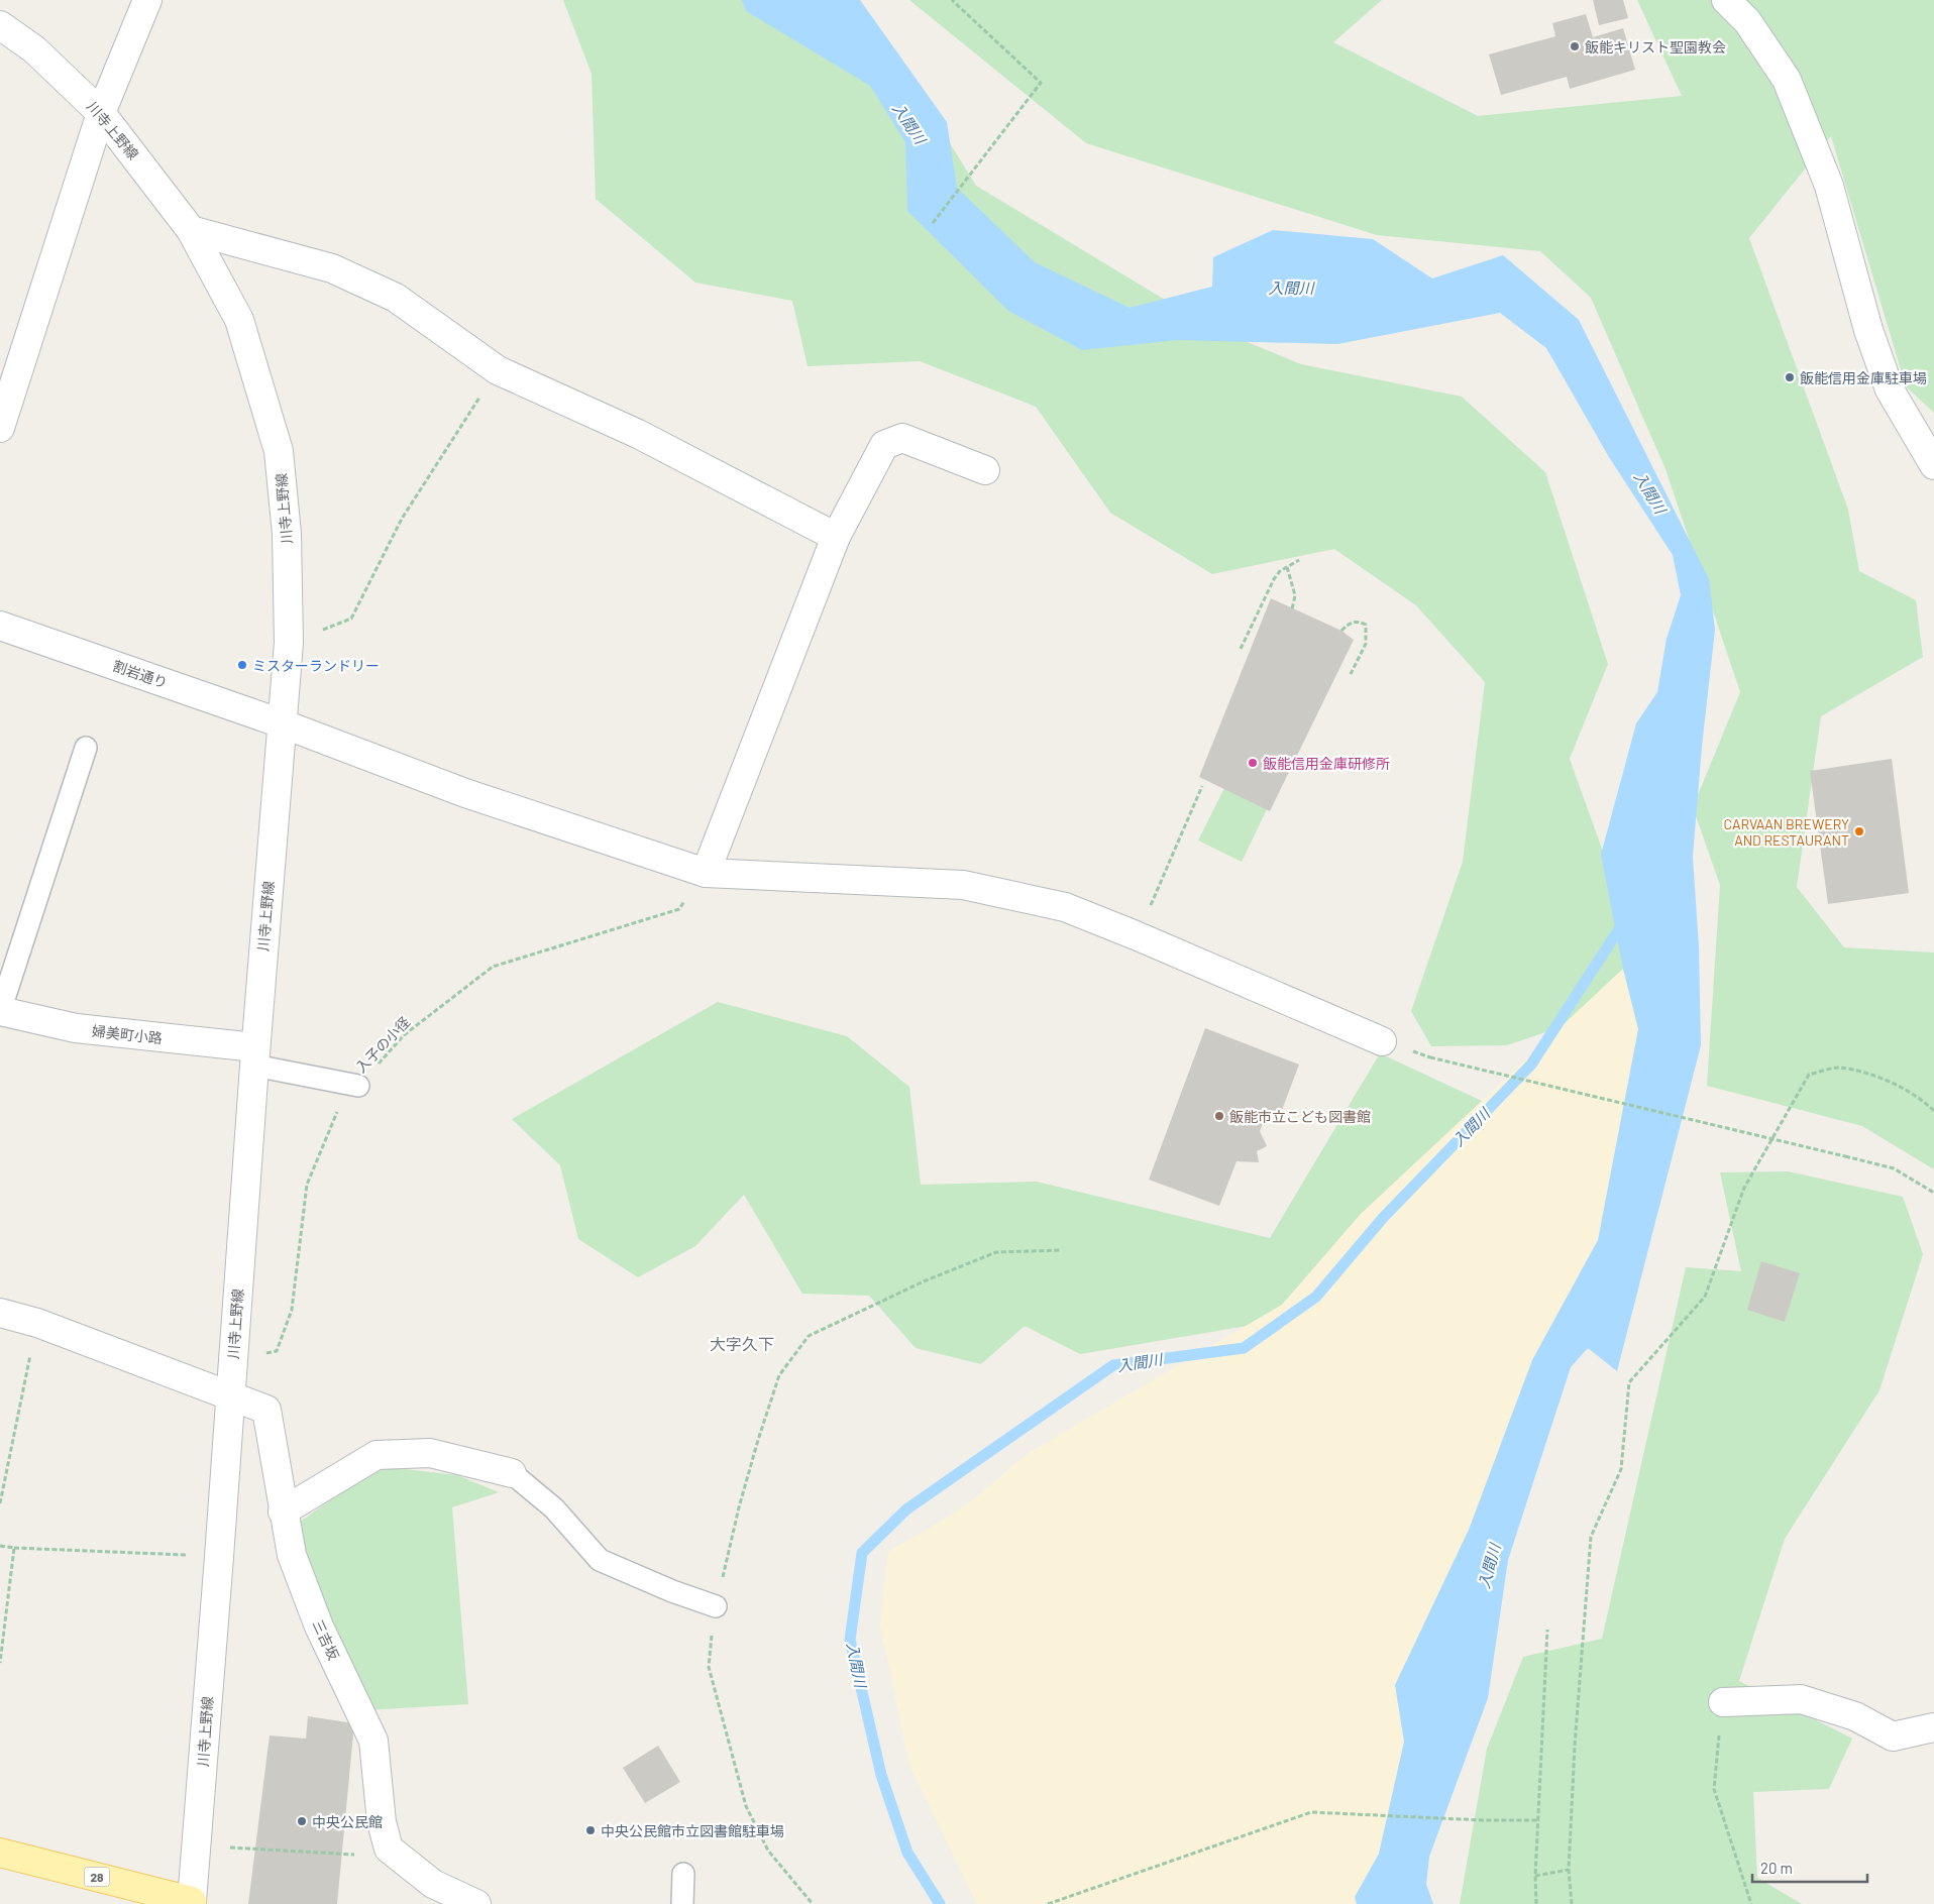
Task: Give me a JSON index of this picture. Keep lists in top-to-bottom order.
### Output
{
  "streets": {
    "main road": ["28"],
    "street": [
      "川寺上野線",
      "割岩通り",
      "婦美町小路",
      "三吉坂"
    ],
    "path": ["入子の小径"]
  },
  "crossings": [
    ["川寺上野線", "割岩通り"],
    ["川寺上野線", "婦美町小路"],
    ["川寺上野線", "入子の小径"],
    ["川寺上野線", "三吉坂"],
    ["川寺上野線", "28"],
    ["割岩通り", "入子の小径"],
    ["婦美町小路", "入子の小径"]
  ],
  "districts": ["大字久下"],
  "water": ["入間川"],
  "places": [
    "飯能キリスト聖園教会",
    "飯能信用金庫駐車場",
    "ミスターランドリー",
    "飯能信用金庫研修所",
    "CARVAAN BREWERY AND RESTAURANT",
    "飯能市立こども図書館",
    "中央公民館",
    "中央公民館市立図書館駐車場"
  ],
  "scale_bar": "20 m"
}
